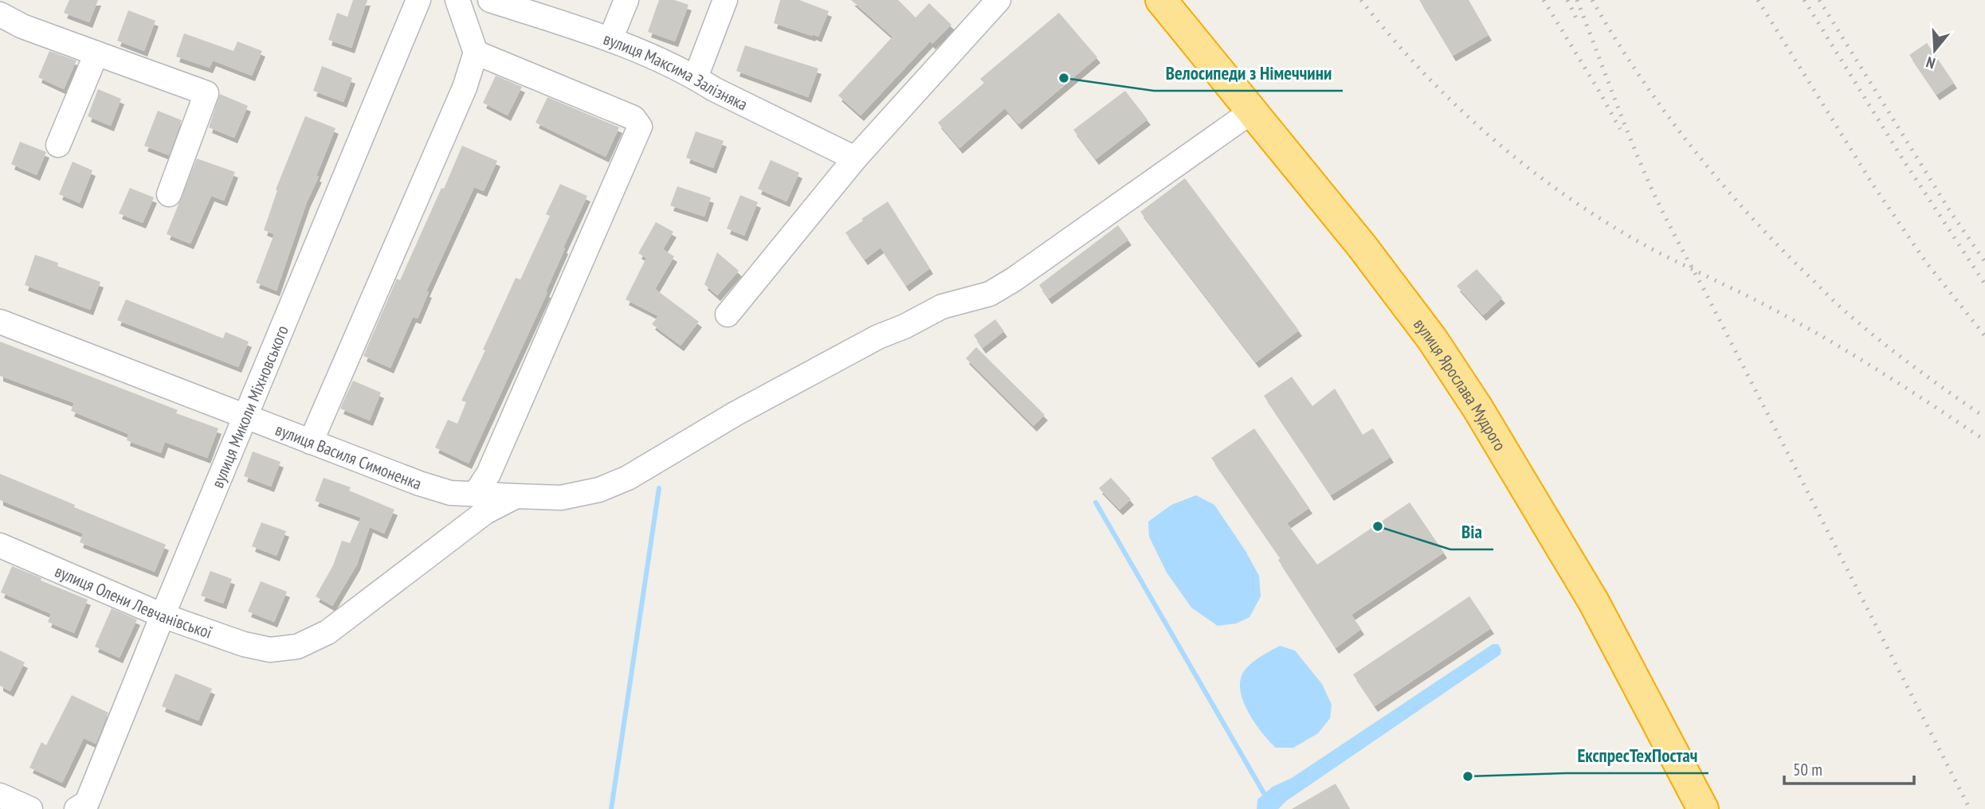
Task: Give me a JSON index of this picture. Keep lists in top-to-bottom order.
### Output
{
  "streets": {
    "highway": ["вулиця Ярослава Мудрого"],
    "street": [
      "вулиця Максима Залізняка",
      "вулиця Миколи Міхновського",
      "вулиця Василя Симоненка",
      "вулиця Олени Левчанівської"
    ]
  },
  "crossings": [
    ["вулиця Ярослава Мудрого", "вулиця Василя Симоненка"],
    ["вулиця Миколи Міхновського", "вулиця Василя Симоненка"],
    ["вулиця Миколи Міхновського", "вулиця Олени Левчанівської"],
    ["вулиця Василя Симоненка", "вулиця Олени Левчанівської"]
  ],
  "places": ["Велосипеди з Німеччини", "Віа", "ЕкспресТехПостач"],
  "scale_bar": "50 m",
  "north": "bottom"
}
